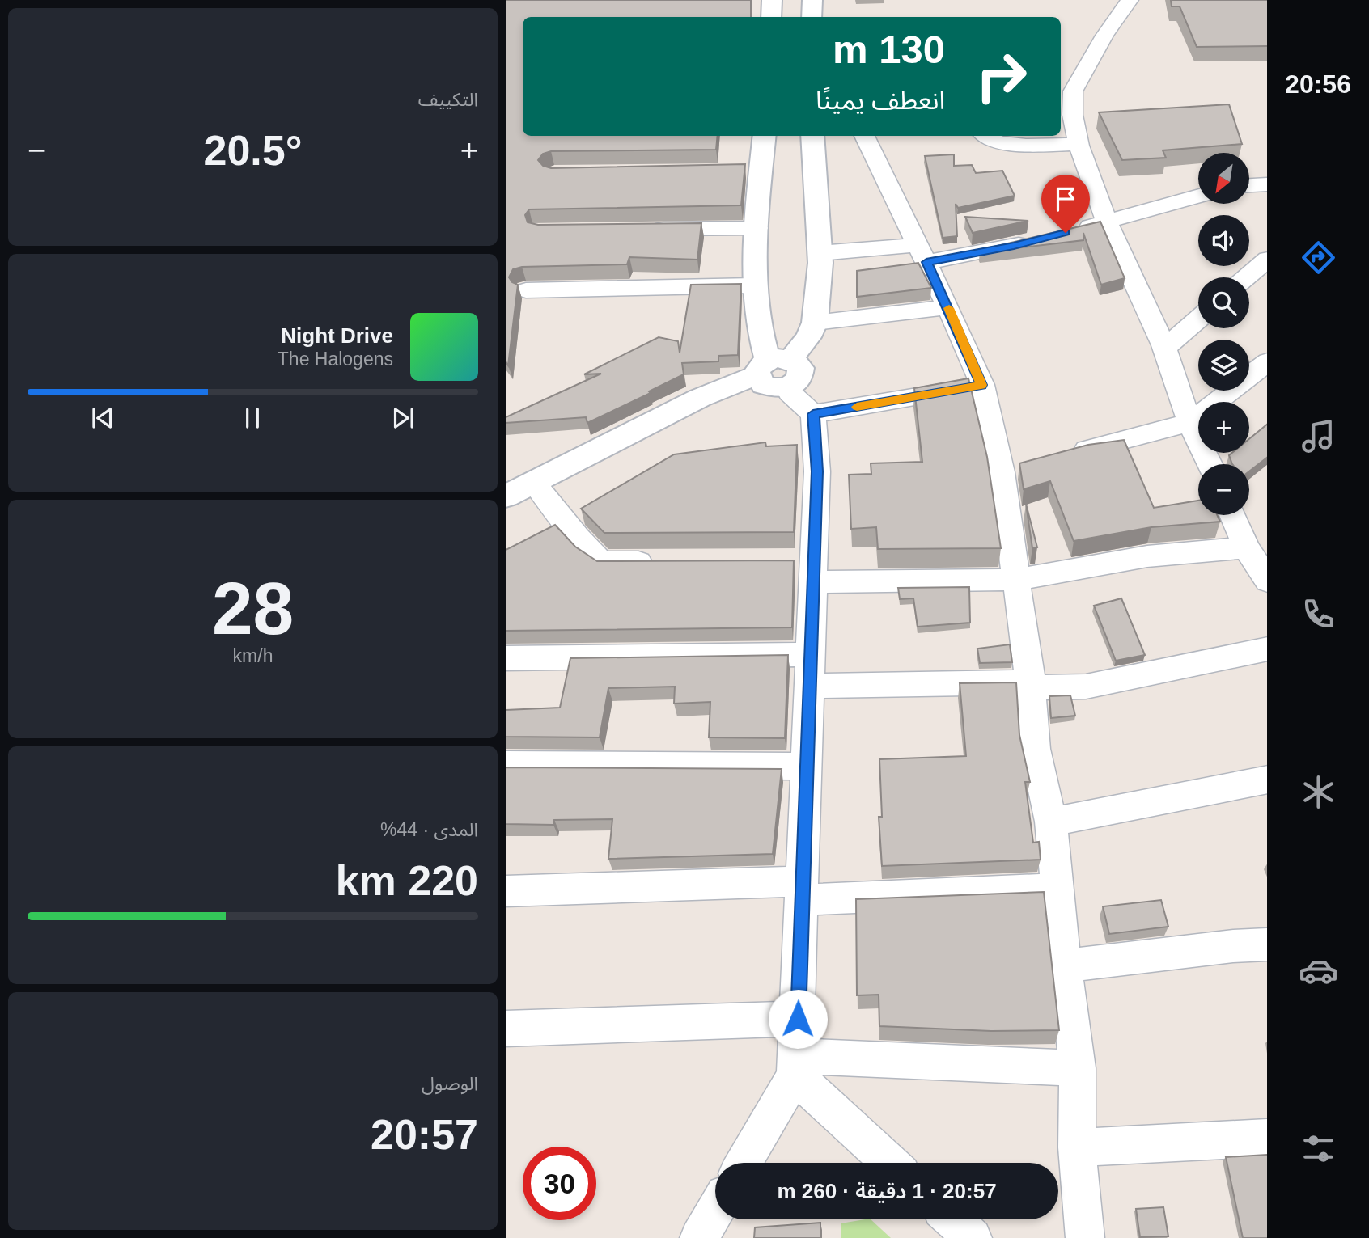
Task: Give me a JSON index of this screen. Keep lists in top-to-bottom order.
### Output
{
  "north": "bottom left",
  "page": {
    "tabs": "20:56",
    "tile": [
      "التكييف",
      ["28", "km/h"],
      ["المدى · 44%", "220 km"],
      ["الوصول", "20:57"]
    ],
    "turn": ["130 m", "انعطف يمينًا"],
    "heat": ["−", "20.5°", "+"],
    "map_buttons": ["+", "−"],
    "song": ["Night Drive", "The Halogens"],
    "limit": "30",
    "trip": "20:57 · 1 دقيقة · 260 m"
  }
}
